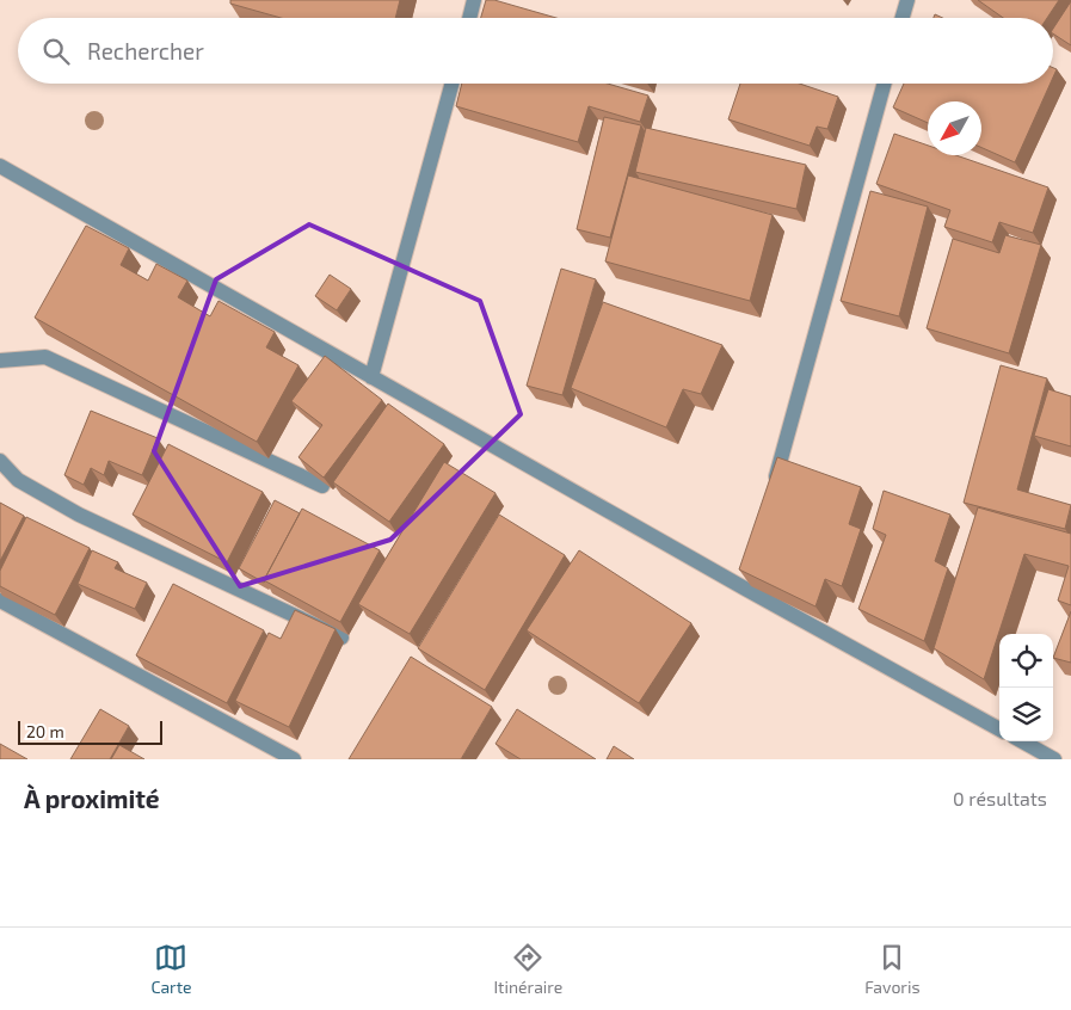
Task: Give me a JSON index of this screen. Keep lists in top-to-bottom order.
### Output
{
  "scale_bar": "20 m",
  "north": "bottom left",
  "page": {
    "search": "Rechercher",
    "scale": "20 m",
    "heading": ["À proximité", "0 résultats"],
    "nav": ["Carte", "Itinéraire", "Favoris"]
  }
}
